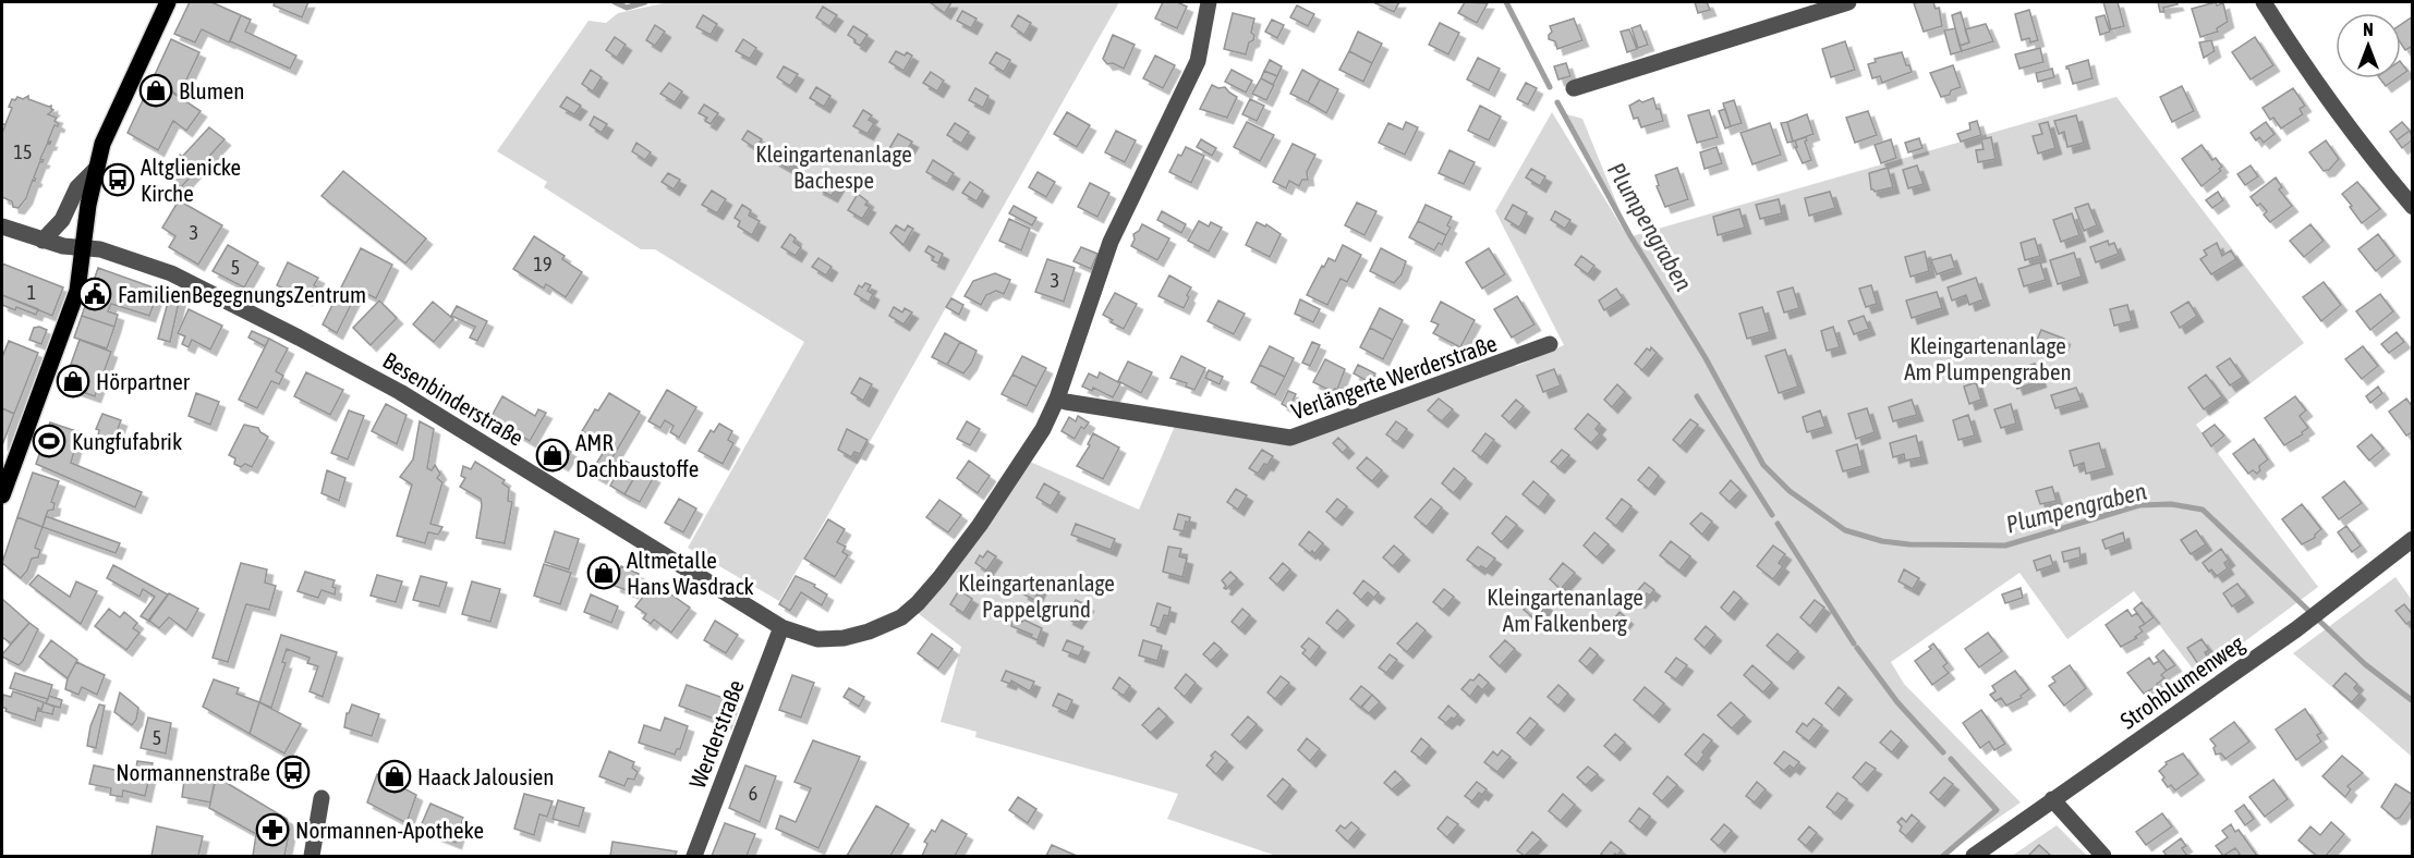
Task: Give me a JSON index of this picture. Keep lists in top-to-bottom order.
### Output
{
  "streets": {
    "street": [
      "Verlängerte Werderstraße",
      "Besenbinderstraße",
      "Strohblumenweg",
      "Werderstraße"
    ]
  },
  "crossings": [
    ["Besenbinderstraße", "Werderstraße"]
  ],
  "water": ["Plumpengraben"],
  "parks": [
    "Kleingartenanlage Bachespe",
    "Kleingartenanlage Am Plumpengraben",
    "Kleingartenanlage Pappelgrund",
    "Kleingartenanlage Am Falkenberg"
  ],
  "places": {
    "shop": [
      "Blumen",
      "Hörpartner",
      "AMR Dachbaustoffe",
      "Altmetalle Hans Wasdrack",
      "Haack Jalousien"
    ],
    "bus stop": ["Altglienicke Kirche", "Normannenstraße"],
    "public building": ["FamilienBegegnungsZentrum"],
    "sports": ["Kungfufabrik"],
    "pharmacy": ["Normannen-Apotheke"]
  },
  "house_numbers": [
    "15",
    "3",
    "19",
    "5",
    "3",
    "1",
    "5",
    "6"
  ],
  "north": "top"
}
